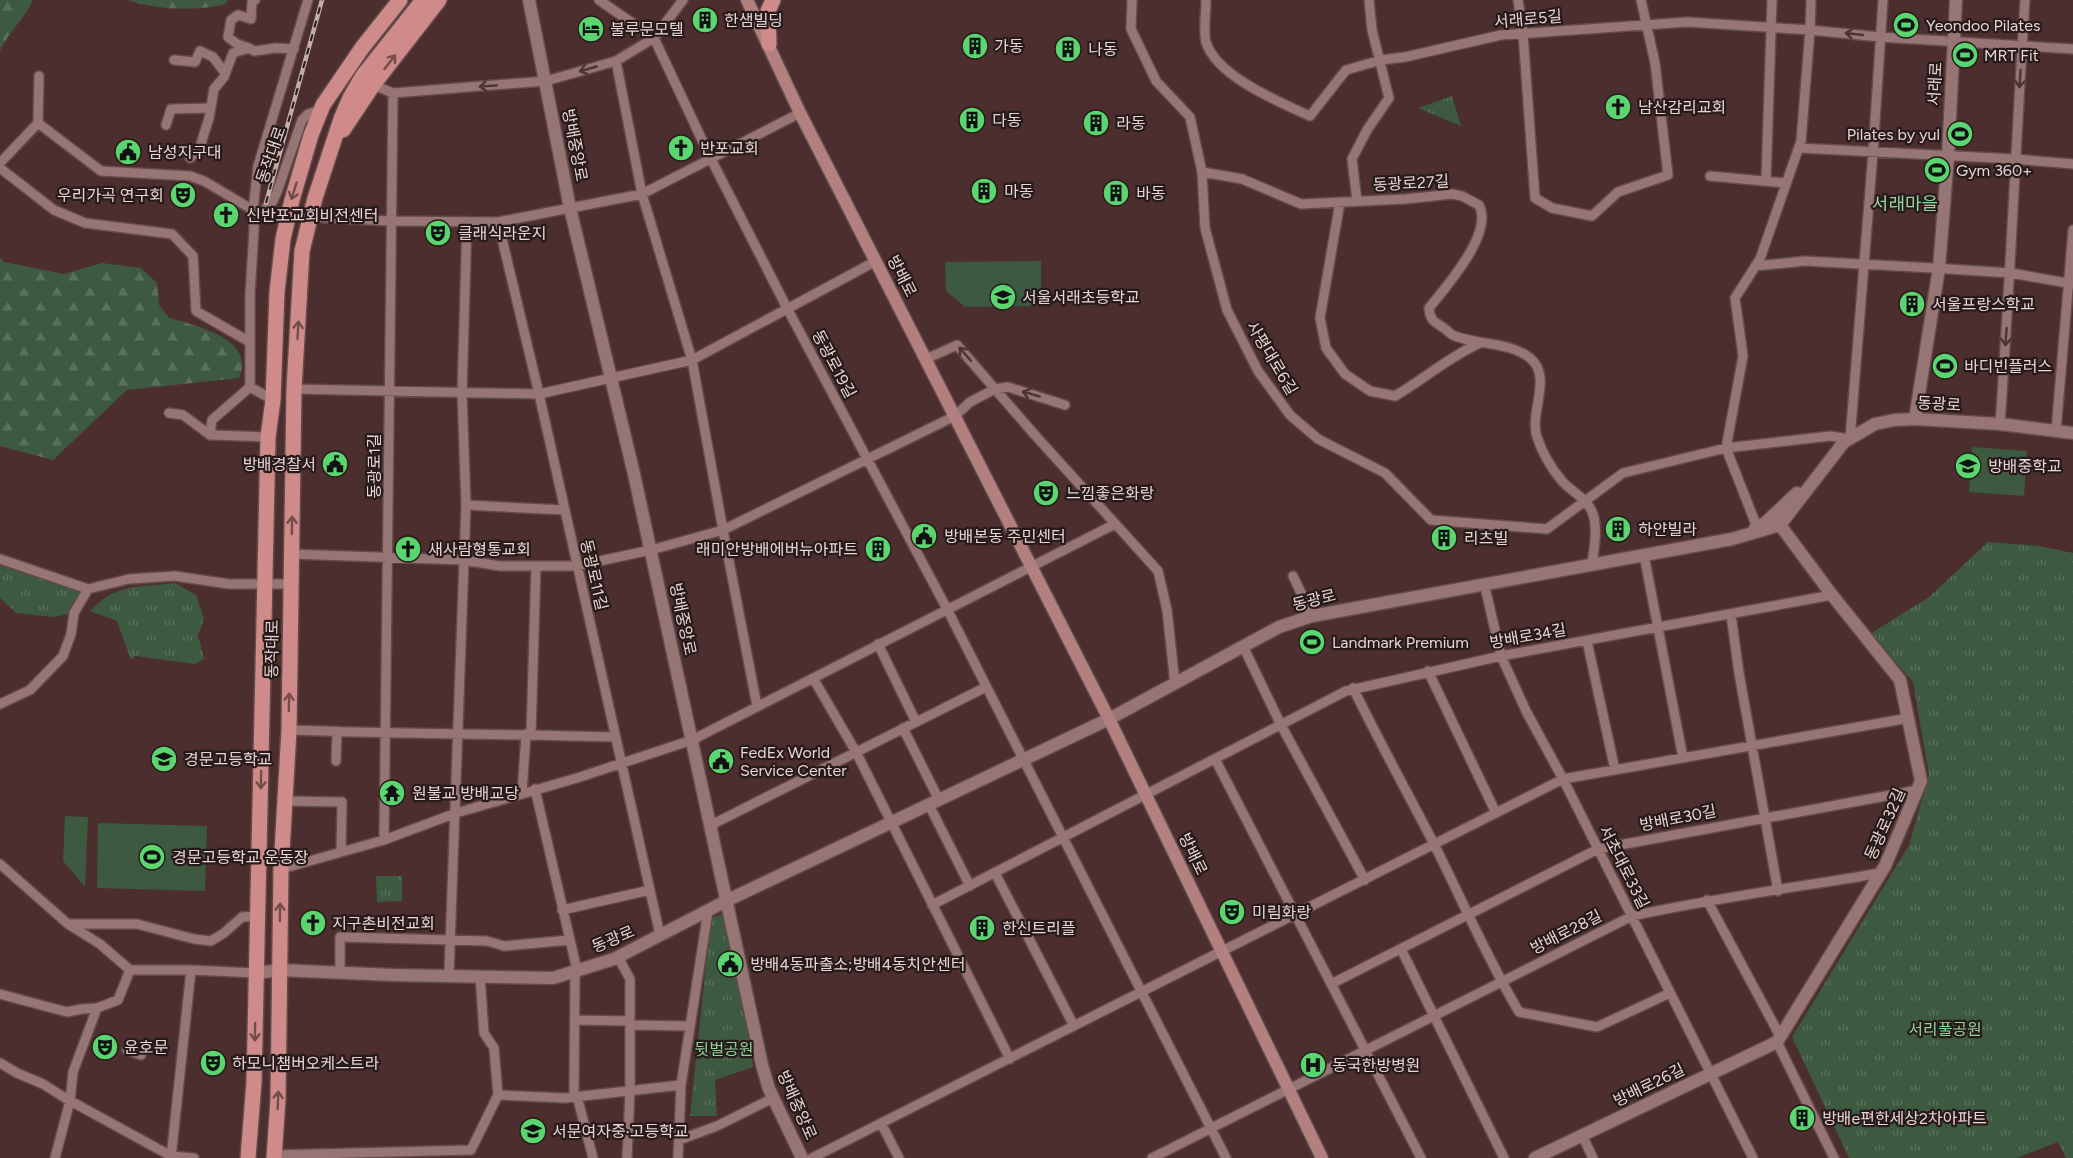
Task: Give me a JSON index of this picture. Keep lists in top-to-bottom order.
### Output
{
  "streets": {
    "main road": ["동작대로", "방배로"],
    "street": [
      "서래로5길",
      "서래로",
      "방배중앙로",
      "동광로27길",
      "사평대로6길",
      "동광로19길",
      "동광로",
      "동광로1길",
      "동광로11길",
      "방배로34길",
      "방배로30길",
      "동광로32길",
      "서초대로33길",
      "방배로28길",
      "방배로26길"
    ]
  },
  "crossings": [
    ["서래로5길", "서래로"],
    ["서래로", "동광로"],
    ["방배중앙로", "동광로"],
    ["동작대로", "동광로"],
    ["동광로27길", "사평대로6길"],
    ["동광로27길", "동광로"],
    ["방배로", "동광로"],
    ["방배로", "방배로34길"],
    ["방배로", "방배로28길"],
    ["사평대로6길", "동광로"],
    ["동광로19길", "동광로"],
    ["동광로19길", "방배로34길"],
    ["동광로19길", "방배로28길"],
    ["동광로", "동광로11길"],
    ["동광로", "동광로32길"],
    ["동광로", "서초대로33길"],
    ["방배로34길", "동광로32길"],
    ["방배로34길", "서초대로33길"],
    ["방배로30길", "동광로32길"],
    ["방배로30길", "서초대로33길"],
    ["동광로32길", "방배로28길"],
    ["동광로32길", "방배로26길"],
    ["서초대로33길", "방배로28길"],
    ["서초대로33길", "방배로26길"]
  ],
  "districts": ["서래마을"],
  "parks": ["서리풀공원", "뒷벌공원"],
  "places": {
    "building": [
      "한샘빌딩",
      "가동",
      "나동",
      "다동",
      "라동",
      "마동",
      "바동",
      "서울프랑스학교",
      "하얀빌라",
      "리츠빌",
      "래미안방배에버뉴아파트",
      "한신트리플",
      "방배e편한세상2차아파트"
    ],
    "sports": [
      "Yeondoo Pilates",
      "MRT Fit",
      "Pilates by yul",
      "Gym 360+",
      "바디빈플러스",
      "Landmark Premium",
      "경문고등학교 운동장"
    ],
    "hotel": ["불루문모텔"],
    "church": [
      "남산감리교회",
      "반포교회",
      "신반포교회비전센터",
      "새사람형통교회",
      "지구촌비전교회"
    ],
    "public building": [
      "남성지구대",
      "방배경찰서",
      "방배본동 주민센터",
      "FedEx World Service Center",
      "방배4동파출소;방배4동치안센터"
    ],
    "theatre": [
      "우리가곡 연구회",
      "클래식라운지",
      "느낌좋은화랑",
      "미림화랑",
      "윤호문",
      "하모니챔버오케스트라"
    ],
    "school or university": [
      "서울서래초등학교",
      "방배중학교",
      "경문고등학교",
      "서문여자중·고등학교"
    ],
    "temple": ["원불교 방배교당"],
    "hospital": ["동국한방병원"]
  }
}
